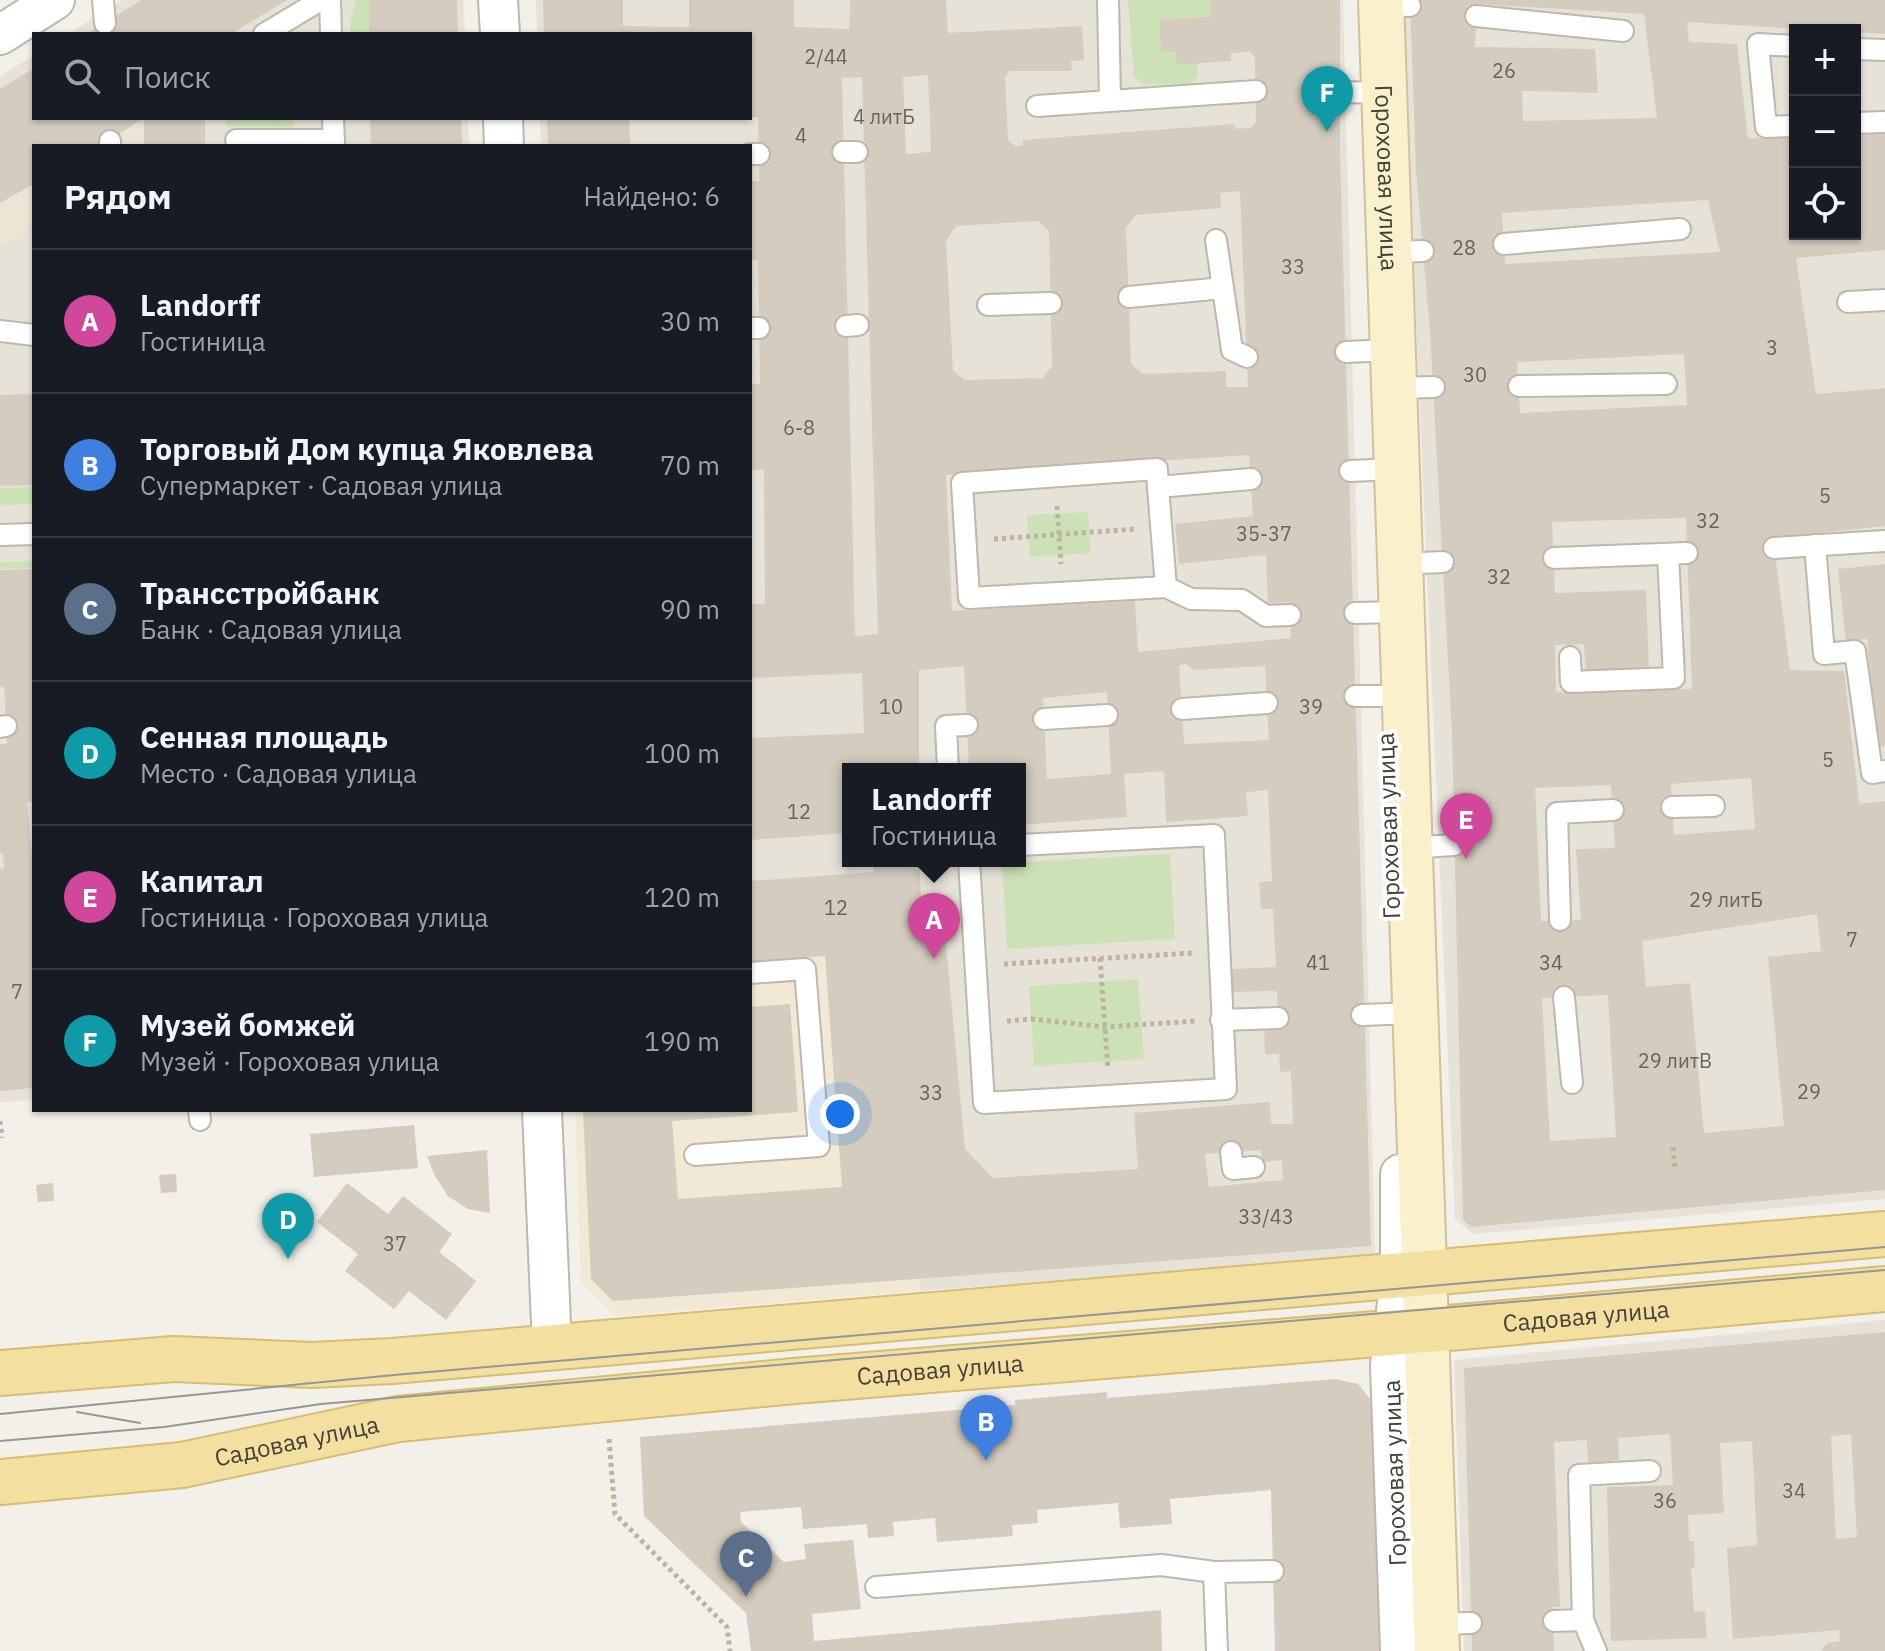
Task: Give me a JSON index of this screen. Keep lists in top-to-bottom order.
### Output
{
  "streets": {
    "main road": ["Садовая улица"],
    "street": ["Гороховая улица"]
  },
  "crossings": [
    ["Гороховая улица", "Садовая улица"]
  ],
  "house_numbers": [
    "2/44",
    "26",
    "4 литБ",
    "4",
    "28",
    "33",
    "3",
    "30",
    "6-8",
    "5",
    "32",
    "35-37",
    "32",
    "10",
    "39",
    "5",
    "12",
    "29 литБ",
    "12",
    "7",
    "41",
    "34",
    "7",
    "29 литВ",
    "29",
    "33",
    "33/43",
    "37",
    "34",
    "36"
  ],
  "page": {
    "map_buttons": ["+", "−"],
    "search": "Поиск",
    "pins": [
      "F",
      "E",
      "A",
      "D",
      "B",
      "C"
    ],
    "heading": ["Рядом", "Найдено: 6"],
    "list": [
      {
        "mark": "A",
        "name": "Landorff",
        "note": "Гостиница",
        "value": "30 m"
      },
      {
        "mark": "B",
        "name": "Торговый Дом купца Яковлева",
        "note": "Супермаркет · Садовая улица",
        "value": "70 m"
      },
      {
        "mark": "C",
        "name": "Трансстройбанк",
        "note": "Банк · Садовая улица",
        "value": "90 m"
      },
      {
        "mark": "D",
        "name": "Сенная площадь",
        "note": "Место · Садовая улица",
        "value": "100 m"
      },
      {
        "mark": "E",
        "name": "Капитал",
        "note": "Гостиница · Гороховая улица",
        "value": "120 m"
      },
      {
        "mark": "F",
        "name": "Музей бомжей",
        "note": "Музей · Гороховая улица",
        "value": "190 m"
      }
    ],
    "popup": ["Landorff", "Гостиница"]
  }
}
